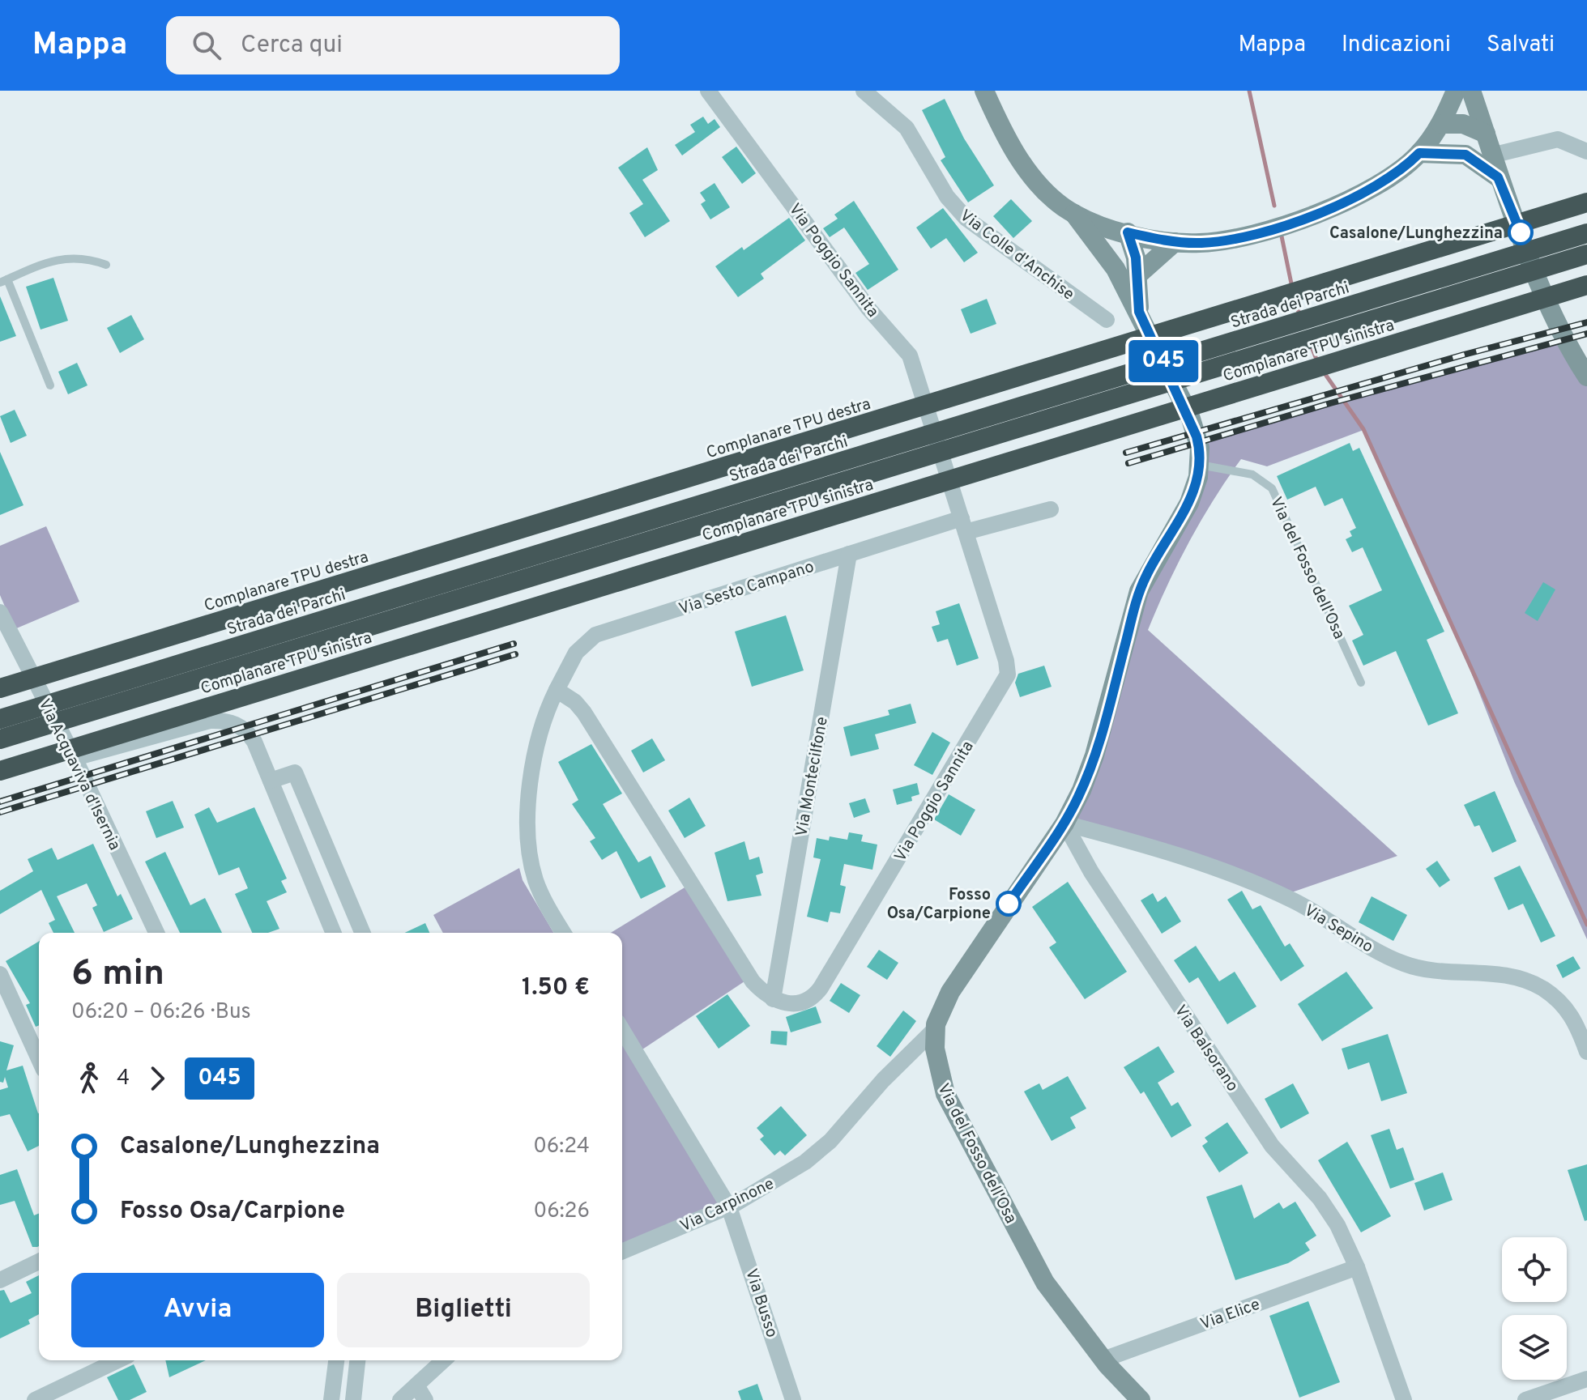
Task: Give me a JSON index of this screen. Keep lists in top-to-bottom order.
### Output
{
  "streets": {
    "highway": ["Strada dei Parchi", "Complanare TPU sinistra", "Complanare TPU destra"],
    "street": [
      "Via Colle d'Anchise",
      "Via Poggio Sannita",
      "Via del Fosso dell'Osa",
      "Via Sesto Campano",
      "Via Acquaviva d'Isernia",
      "Via Montecilfone",
      "Via Sepino",
      "Via Balsorano",
      "Via Carpinone",
      "Via Busso",
      "Via Elice"
    ]
  },
  "crossings": [
    ["Via Poggio Sannita", "Via Sesto Campano"],
    ["Via Poggio Sannita", "Via Montecilfone"],
    ["Via del Fosso dell'Osa", "Via Sepino"],
    ["Via del Fosso dell'Osa", "Via Balsorano"],
    ["Via del Fosso dell'Osa", "Via Carpinone"],
    ["Via del Fosso dell'Osa", "Via Elice"],
    ["Via Sesto Campano", "Via Montecilfone"],
    ["Via Sepino", "Via Balsorano"],
    ["Via Balsorano", "Via Elice"],
    ["Via Carpinone", "Via Busso"]
  ],
  "places": ["Casalone/Lunghezzina", "Fosso Osa/Carpione"],
  "lines": ["bus line 045"],
  "page": {
    "header": "Mappa",
    "search": "Cerca qui",
    "nav": ["Mappa", "Indicazioni", "Salvati"],
    "on_map": "045",
    "heading": ["6 min", "06:20 – 06:26 · Bus", "1.50 €"],
    "legs": ["4", "045"],
    "list": [
      {
        "name": "Casalone/Lunghezzina",
        "value": "06:24"
      },
      {
        "name": "Fosso Osa/Carpione",
        "value": "06:26"
      }
    ],
    "buttons": ["Avvia", "Biglietti"]
  }
}
